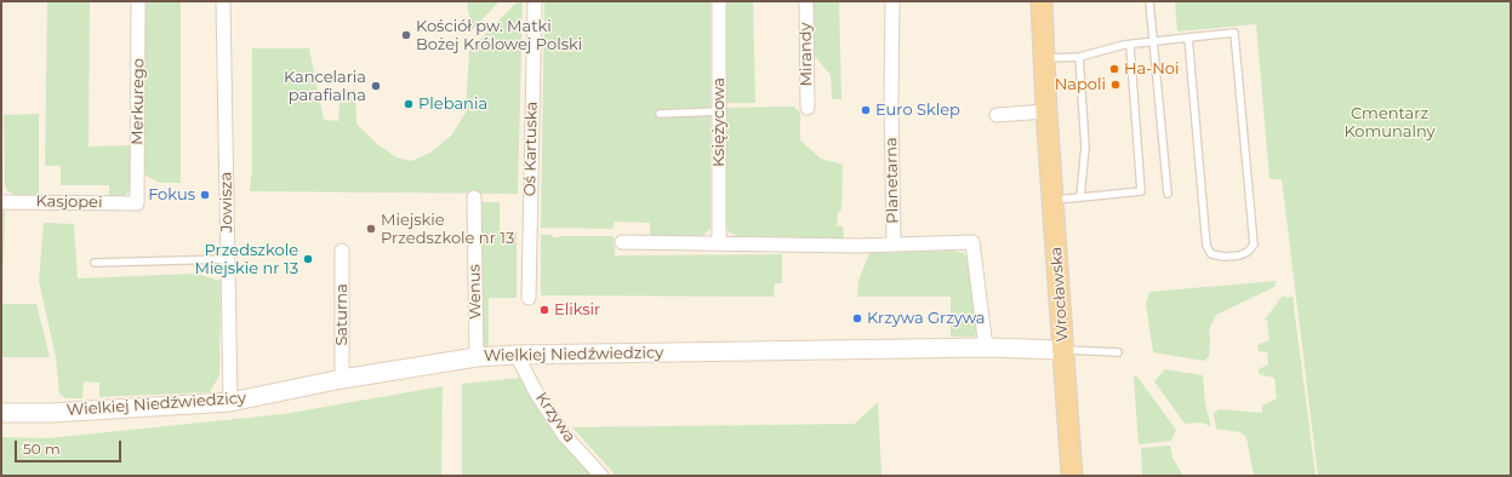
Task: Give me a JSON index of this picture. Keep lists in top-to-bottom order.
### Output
{
  "streets": {
    "main road": ["Wrocławska"],
    "street": [
      "Mirandy",
      "Merkurego",
      "Księżycowa",
      "Oś Kartuska",
      "Planetarna",
      "Kasjopei",
      "Jowisza",
      "Wenus",
      "Saturna",
      "Wielkiej Niedźwiedzicy",
      "Krzywa"
    ]
  },
  "crossings": [
    ["Merkurego", "Kasjopei"],
    ["Jowisza", "Wielkiej Niedźwiedzicy"],
    ["Wenus", "Wielkiej Niedźwiedzicy"],
    ["Wrocławska", "Wielkiej Niedźwiedzicy"],
    ["Saturna", "Wielkiej Niedźwiedzicy"],
    ["Wielkiej Niedźwiedzicy", "Krzywa"]
  ],
  "parks": ["Cmentarz Komunalny"],
  "places": [
    "Kościół pw. Matki Bożej Królowej Polski",
    "Ha-Noi",
    "Napoli",
    "Kancelaria parafialna",
    "Plebania",
    "Euro Sklep",
    "Fokus",
    "Miejskie Przedszkole nr 13",
    "Przedszkole Miejskie nr 13",
    "Eliksir",
    "Krzywa Grzywa"
  ],
  "scale_bar": "50 m"
}
